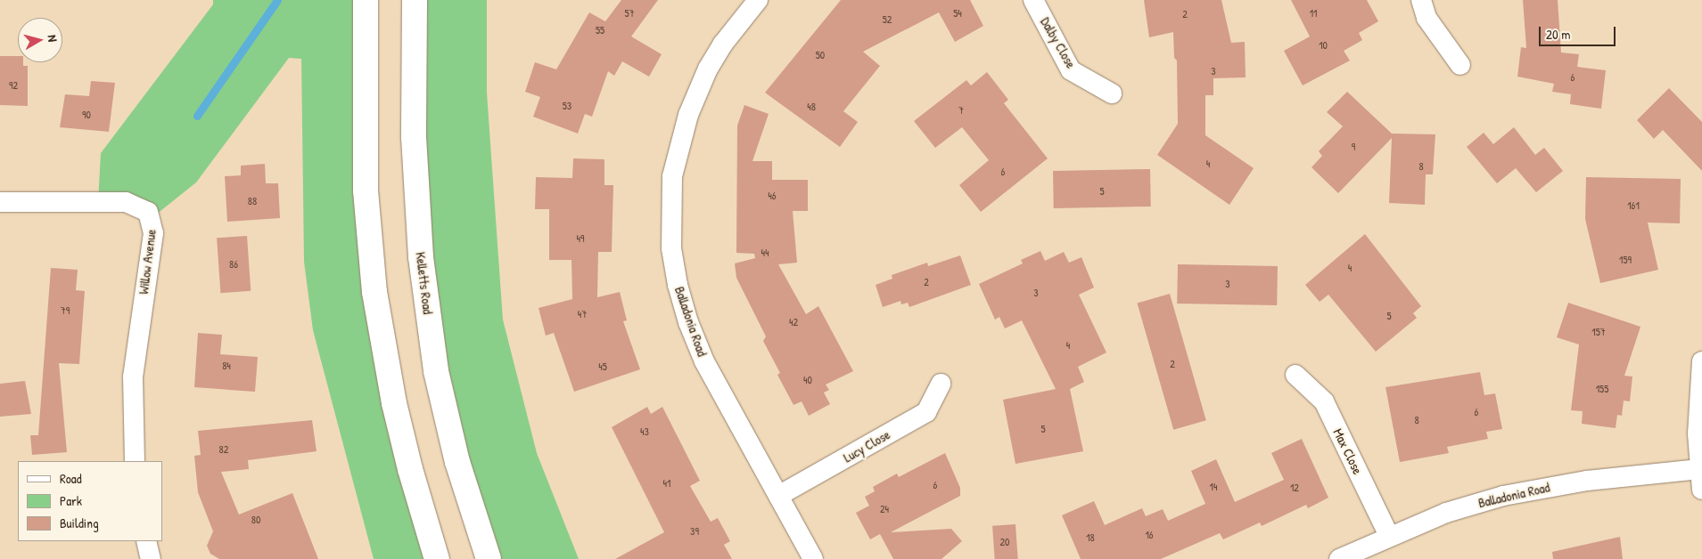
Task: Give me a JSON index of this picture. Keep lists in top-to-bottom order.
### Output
{
  "streets": {
    "main road": ["Kelletts Road"],
    "street": [
      "Dalby Close",
      "Willow Avenue",
      "Balladonia Road",
      "Lucy Close",
      "Max Close"
    ]
  },
  "crossings": [
    ["Balladonia Road", "Lucy Close"],
    ["Balladonia Road", "Max Close"]
  ],
  "house_numbers": [
    "57",
    "54",
    "11",
    "2",
    "52",
    "55",
    "10",
    "50",
    "3",
    "6",
    "92",
    "53",
    "48",
    "7",
    "90",
    "9",
    "4",
    "8",
    "6",
    "5",
    "46",
    "88",
    "161",
    "49",
    "44",
    "159",
    "86",
    "4",
    "2",
    "3",
    "3",
    "79",
    "47",
    "5",
    "42",
    "157",
    "4",
    "2",
    "84",
    "45",
    "40",
    "155",
    "6",
    "8",
    "5",
    "43",
    "82",
    "41",
    "6",
    "14",
    "12",
    "24",
    "80",
    "39",
    "16",
    "18",
    "20"
  ],
  "legend": ["Road", "Park", "Building"],
  "scale_bar": "20 m",
  "north": "right"
}
